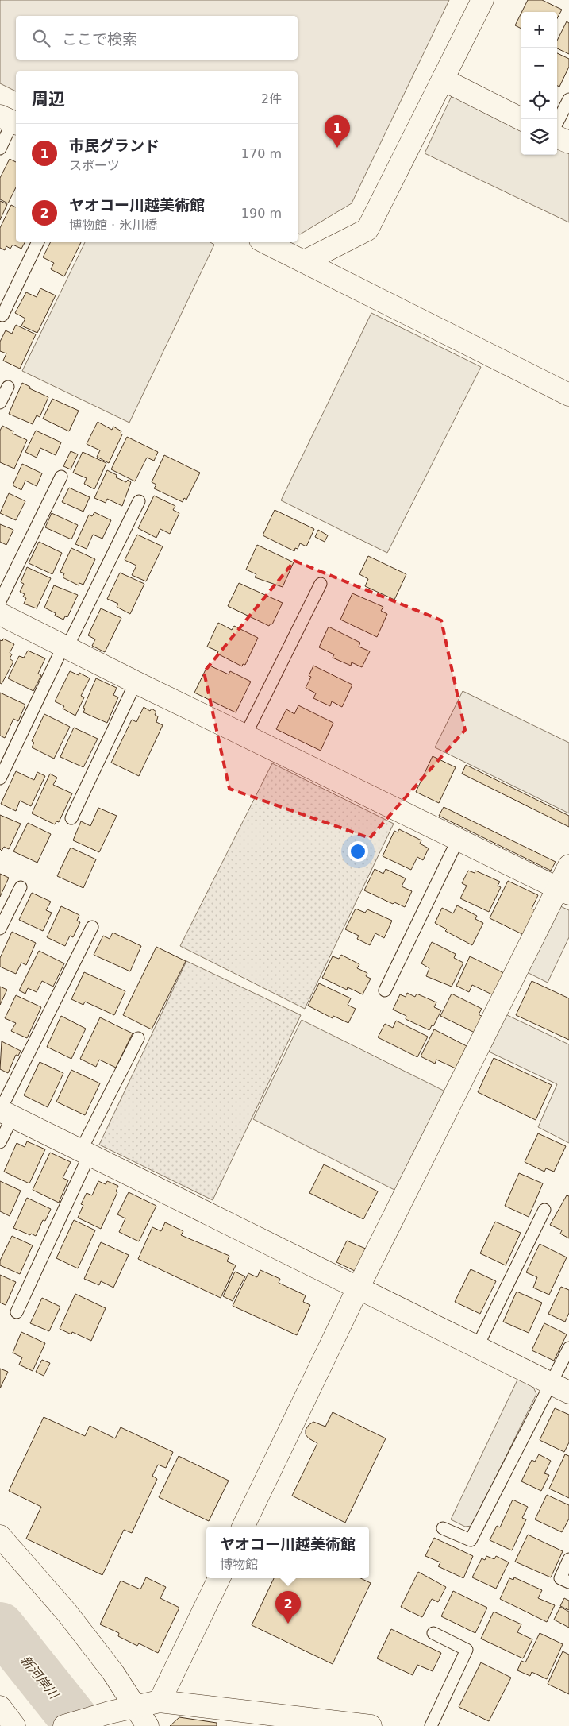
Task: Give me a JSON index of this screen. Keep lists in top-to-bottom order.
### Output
{
  "water": ["新河岸川"],
  "page": {
    "map_buttons": ["+", "−"],
    "search": "ここで検索",
    "heading": ["周辺", "2件"],
    "pins": ["1", "2"],
    "list": [
      {
        "mark": "1",
        "name": "市民グランド",
        "note": "スポーツ",
        "value": "170 m"
      },
      {
        "mark": "2",
        "name": "ヤオコー川越美術館",
        "note": "博物館 · 氷川橋",
        "value": "190 m"
      }
    ],
    "popup": ["ヤオコー川越美術館", "博物館"]
  }
}
